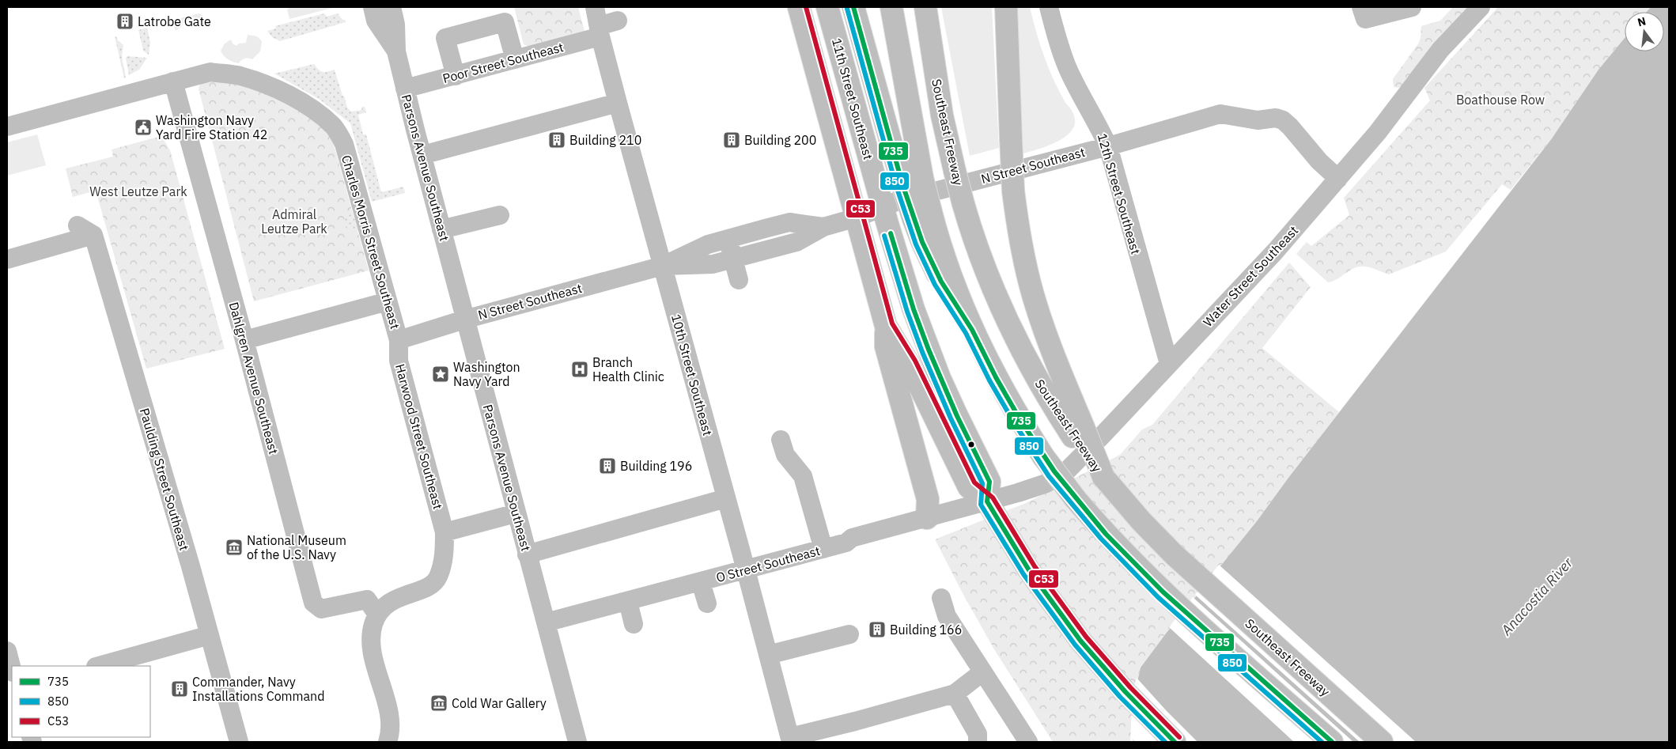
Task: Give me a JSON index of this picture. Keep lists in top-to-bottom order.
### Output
{
  "streets": {
    "main road": ["11th Street Southeast", "Southeast Freeway"],
    "street": [
      "Poor Street Southeast",
      "N Street Southeast",
      "Parsons Avenue Southeast",
      "12th Street Southeast",
      "Charles Morris Street Southeast",
      "Water Street Southeast",
      "10th Street Southeast",
      "Dahlgren Avenue Southeast",
      "Harwood Street Southeast",
      "Paulding Street Southeast",
      "O Street Southeast"
    ]
  },
  "crossings": [
    ["Poor Street Southeast", "Parsons Avenue Southeast"],
    ["Poor Street Southeast", "10th Street Southeast"],
    ["11th Street Southeast", "N Street Southeast"],
    ["11th Street Southeast", "Water Street Southeast"],
    ["11th Street Southeast", "O Street Southeast"],
    ["N Street Southeast", "Parsons Avenue Southeast"],
    ["N Street Southeast", "12th Street Southeast"],
    ["N Street Southeast", "Charles Morris Street Southeast"],
    ["N Street Southeast", "Water Street Southeast"],
    ["N Street Southeast", "10th Street Southeast"],
    ["N Street Southeast", "Harwood Street Southeast"],
    ["Parsons Avenue Southeast", "O Street Southeast"],
    ["12th Street Southeast", "Water Street Southeast"],
    ["Charles Morris Street Southeast", "Dahlgren Avenue Southeast"],
    ["Charles Morris Street Southeast", "Harwood Street Southeast"],
    ["Water Street Southeast", "O Street Southeast"],
    ["10th Street Southeast", "O Street Southeast"],
    ["Dahlgren Avenue Southeast", "Harwood Street Southeast"]
  ],
  "water": ["Anacostia River"],
  "parks": ["Boathouse Row", "West Leutze Park", "Admiral Leutze Park"],
  "places": {
    "building": [
      "Latrobe Gate",
      "Building 210",
      "Building 200",
      "Building 196",
      "Building 166",
      "Commander, Navy Installations Command"
    ],
    "public building": ["Washington Navy Yard Fire Station 42"],
    "hospital": ["Branch Health Clinic"],
    "place": ["Washington Navy Yard"],
    "museum": ["National Museum of the U.S. Navy", "Cold War Gallery"]
  },
  "lines": ["transit line 735", "transit line C53", "transit line 850"],
  "legend": ["735", "850", "C53"],
  "north": "top"
}
